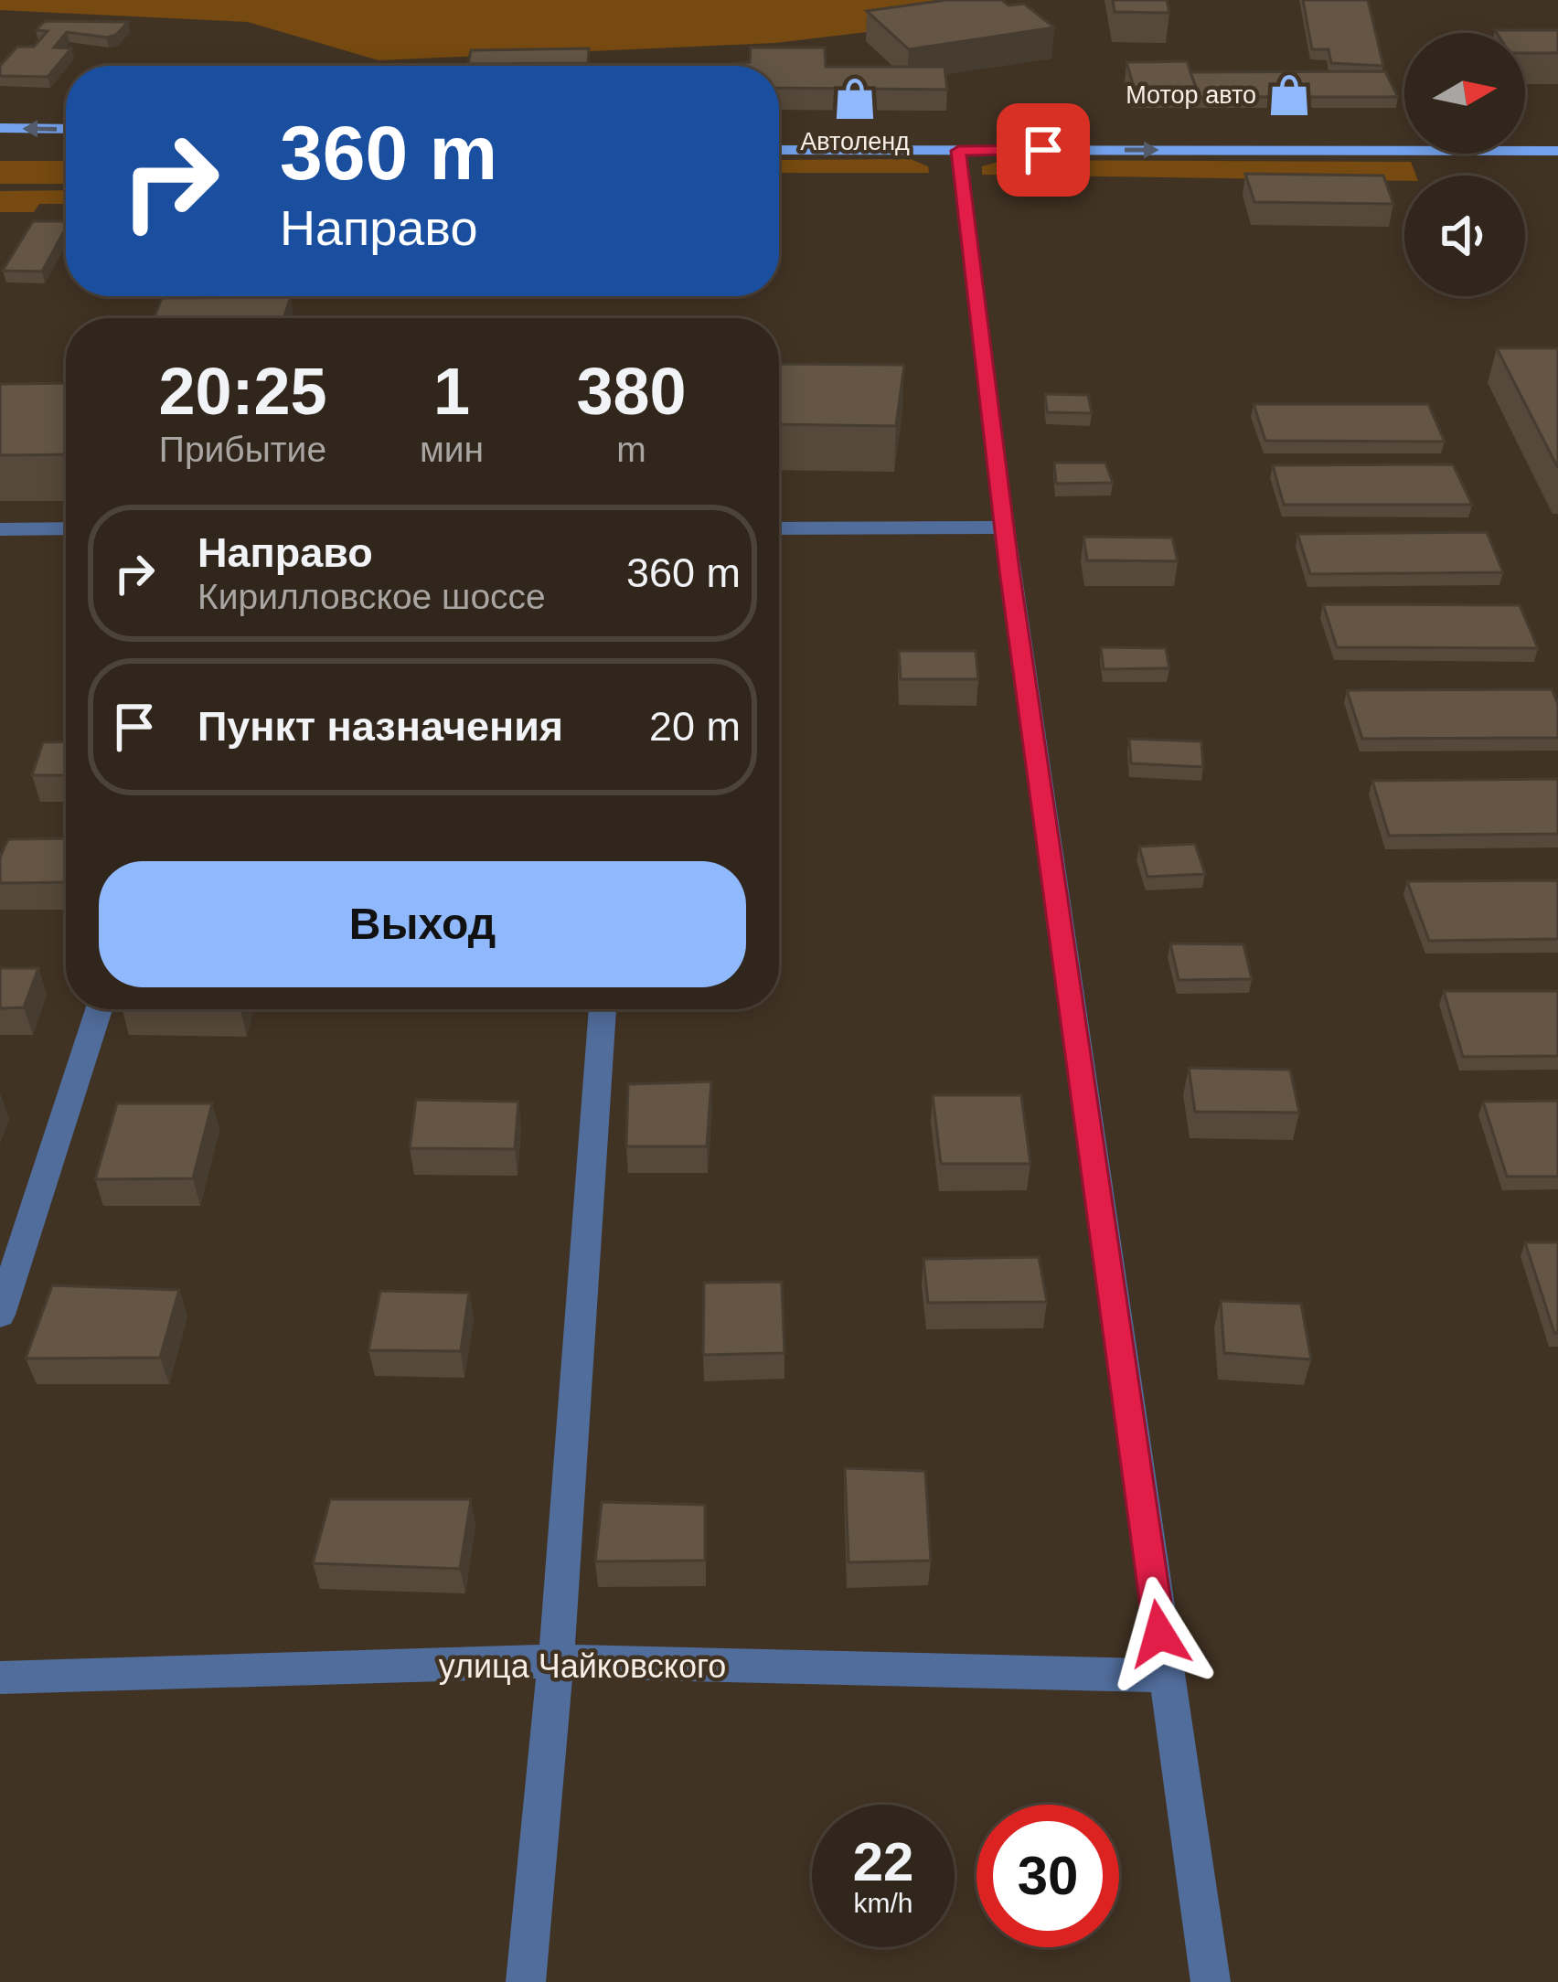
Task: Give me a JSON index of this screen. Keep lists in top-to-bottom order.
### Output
{
  "streets": {
    "street": ["улица Чайковского"]
  },
  "places": {
    "shop": ["Мотор авто", "Автоленд"]
  },
  "north": "right",
  "page": {
    "turn": ["360 m", "Направо"],
    "eta": [
      "20:25",
      "Прибытие",
      "1",
      "мин",
      "380",
      "m"
    ],
    "list": [
      {
        "name": "Направо",
        "note": "Кирилловское шоссе",
        "value": "360 m"
      },
      {
        "name": "Пункт назначения",
        "value": "20 m"
      }
    ],
    "buttons": "Выход",
    "speed": "22 km/h",
    "limit": "30"
  }
}
